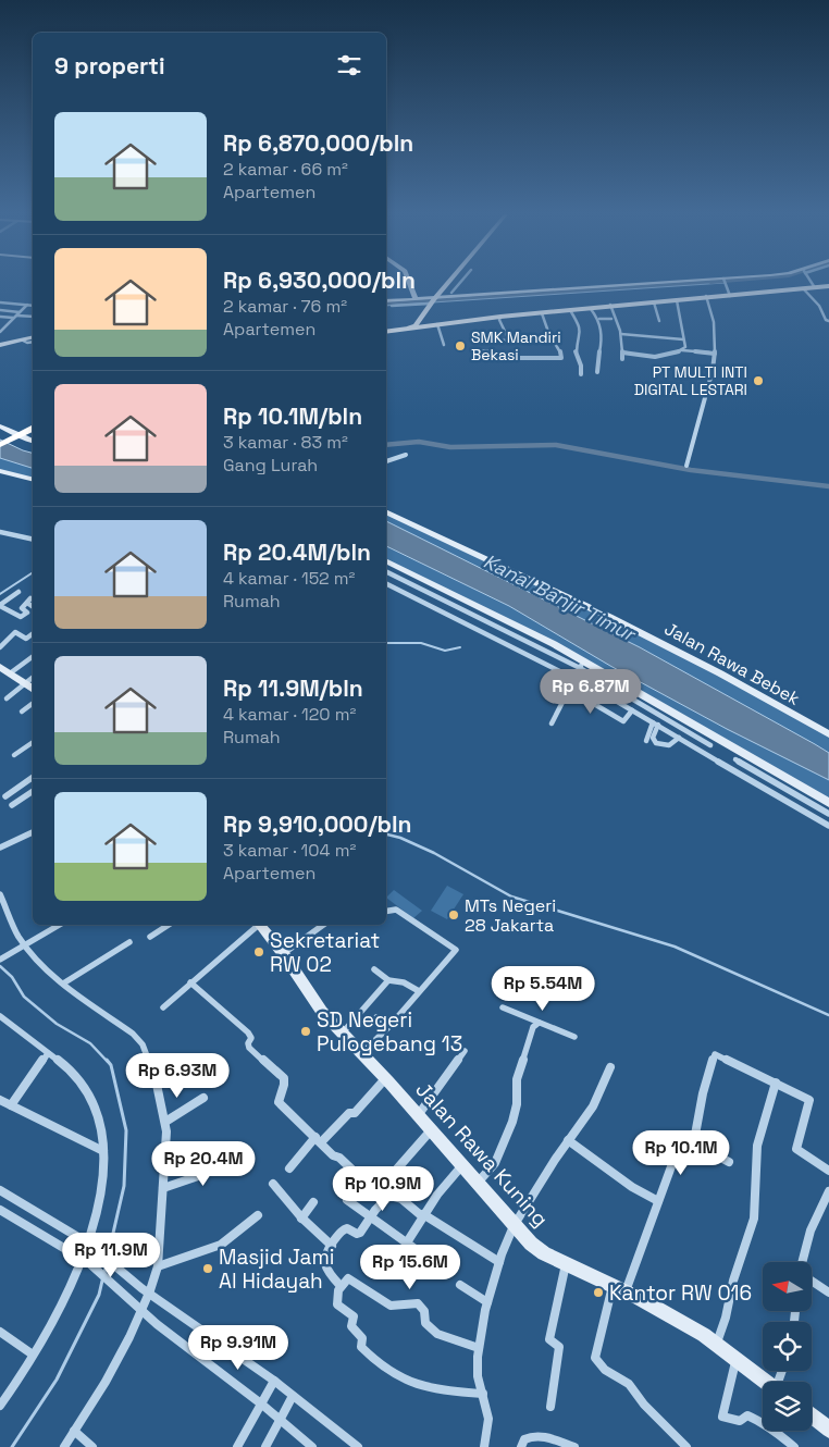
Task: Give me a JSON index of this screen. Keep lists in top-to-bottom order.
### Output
{
  "streets": {
    "street": ["Jalan Rawa Bebek", "Jalan Rawa Kuning"]
  },
  "water": ["Kanal Banjir Timur"],
  "places": [
    "SMK Mandiri Bekasi",
    "PT MULTI INTI DIGITAL LESTARI",
    "MTs Negeri 28 Jakarta",
    "Sekretariat RW 02",
    "SD Negeri Pulogebang 13",
    "Masjid Jami Al Hidayah",
    "Kantor RW 016"
  ],
  "north": "left",
  "page": {
    "heading": "9 properti",
    "list": [
      {
        "name": "Rp 6,870,000/bln",
        "note": "2 kamar · 66 m² · Apartemen"
      },
      {
        "name": "Rp 6,930,000/bln",
        "note": "2 kamar · 76 m² · Apartemen"
      },
      {
        "name": "Rp 10.1M/bln",
        "note": "3 kamar · 83 m² · Gang Lurah"
      },
      {
        "name": "Rp 20.4M/bln",
        "note": "4 kamar · 152 m² · Rumah"
      },
      {
        "name": "Rp 11.9M/bln",
        "note": "4 kamar · 120 m² · Rumah"
      },
      {
        "name": "Rp 9,910,000/bln",
        "note": "3 kamar · 104 m² · Apartemen"
      }
    ],
    "price": [
      "Rp 6.87M",
      "Rp 5.54M",
      "Rp 6.93M",
      "Rp 10.1M",
      "Rp 20.4M",
      "Rp 10.9M",
      "Rp 11.9M",
      "Rp 15.6M",
      "Rp 9.91M"
    ]
  }
}
